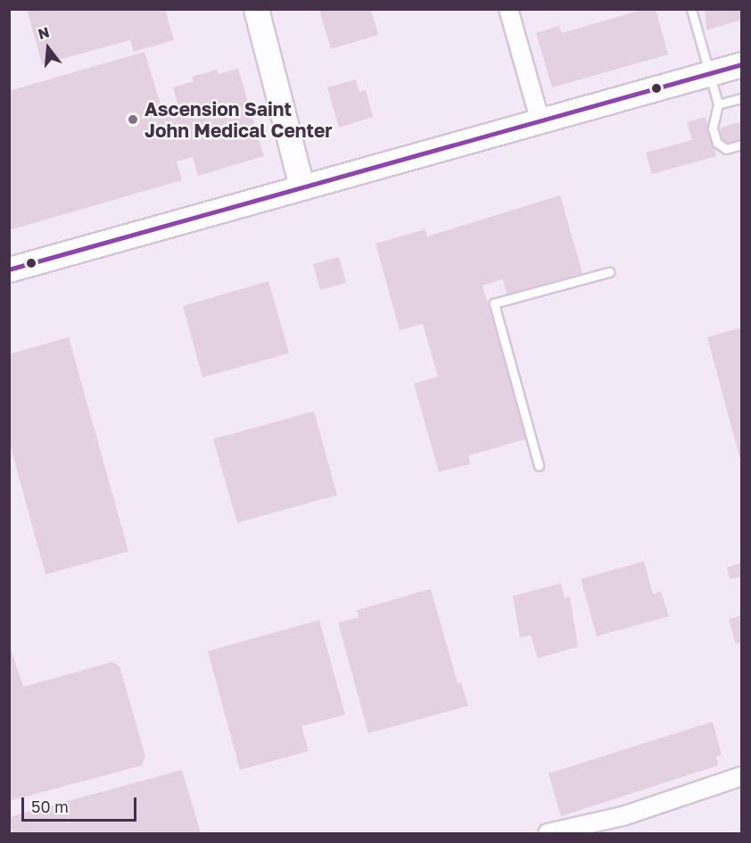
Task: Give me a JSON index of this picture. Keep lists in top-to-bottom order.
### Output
{
  "places": ["Ascension Saint John Medical Center"],
  "scale_bar": "50 m",
  "north": "top"
}
